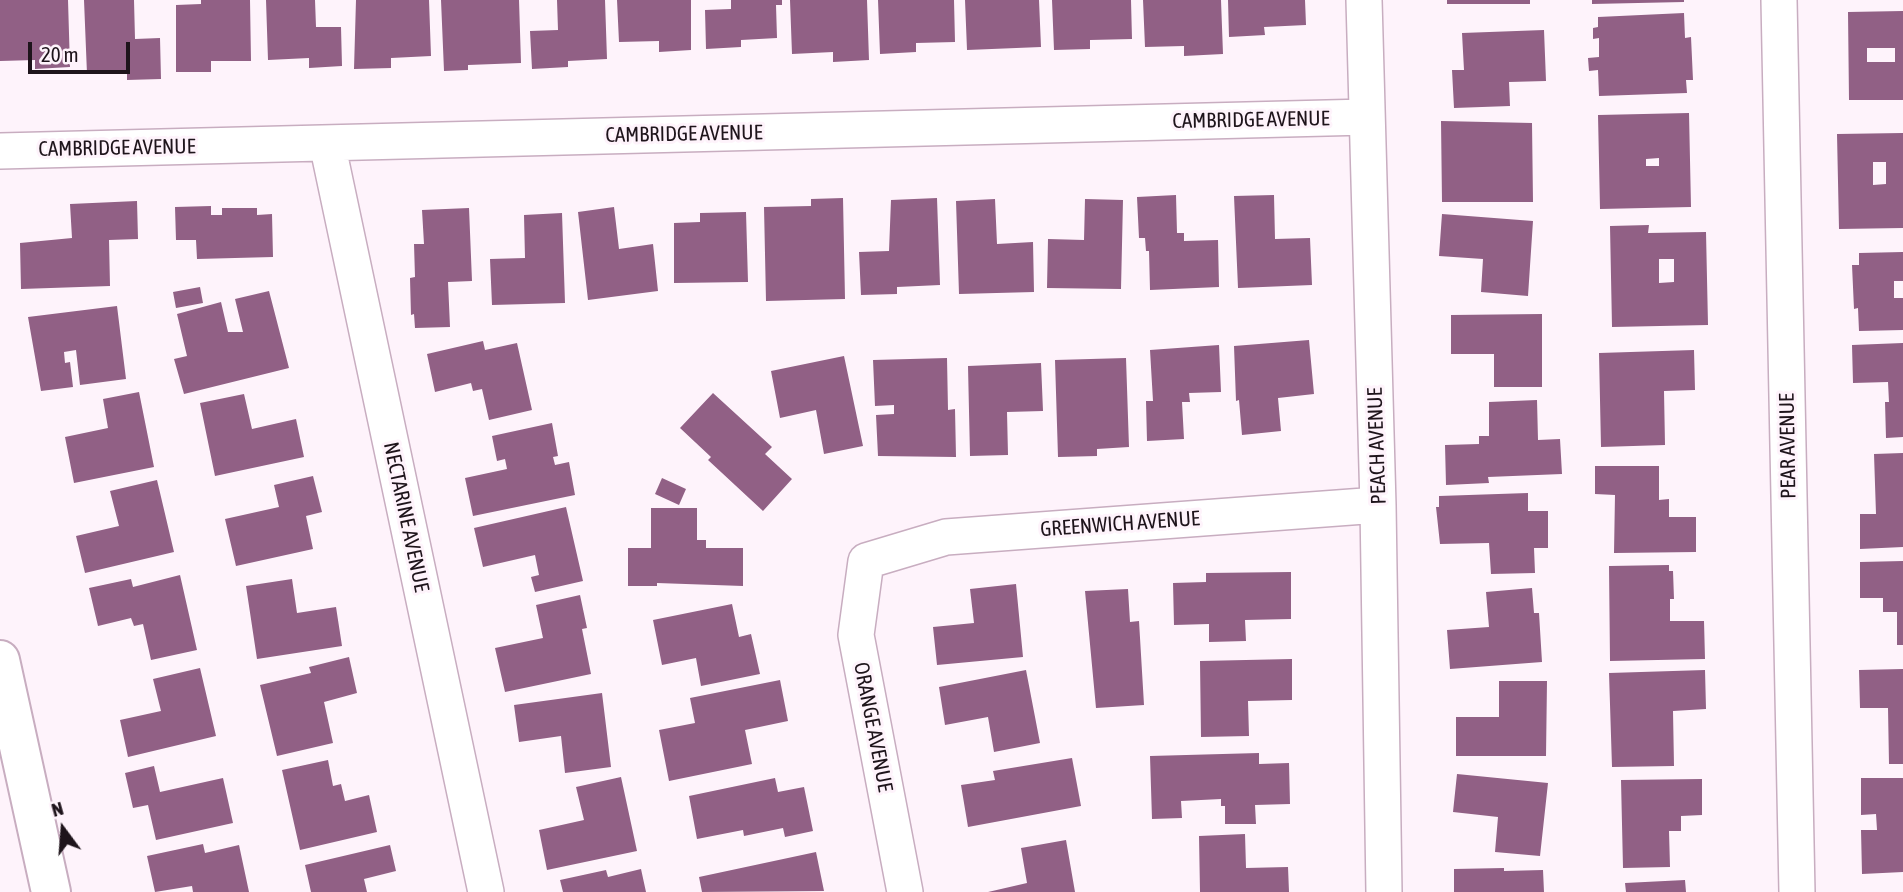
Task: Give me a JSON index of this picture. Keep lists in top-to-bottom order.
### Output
{
  "streets": {
    "street": [
      "CAMBRIDGE AVENUE",
      "PEACH AVENUE",
      "PEAR AVENUE",
      "NECTARINE AVENUE",
      "GREENWICH AVENUE",
      "ORANGE AVENUE"
    ]
  },
  "crossings": [
    ["CAMBRIDGE AVENUE", "PEACH AVENUE"],
    ["CAMBRIDGE AVENUE", "NECTARINE AVENUE"],
    ["PEACH AVENUE", "GREENWICH AVENUE"],
    ["GREENWICH AVENUE", "ORANGE AVENUE"]
  ],
  "scale_bar": "20 m",
  "north": "top"
}
